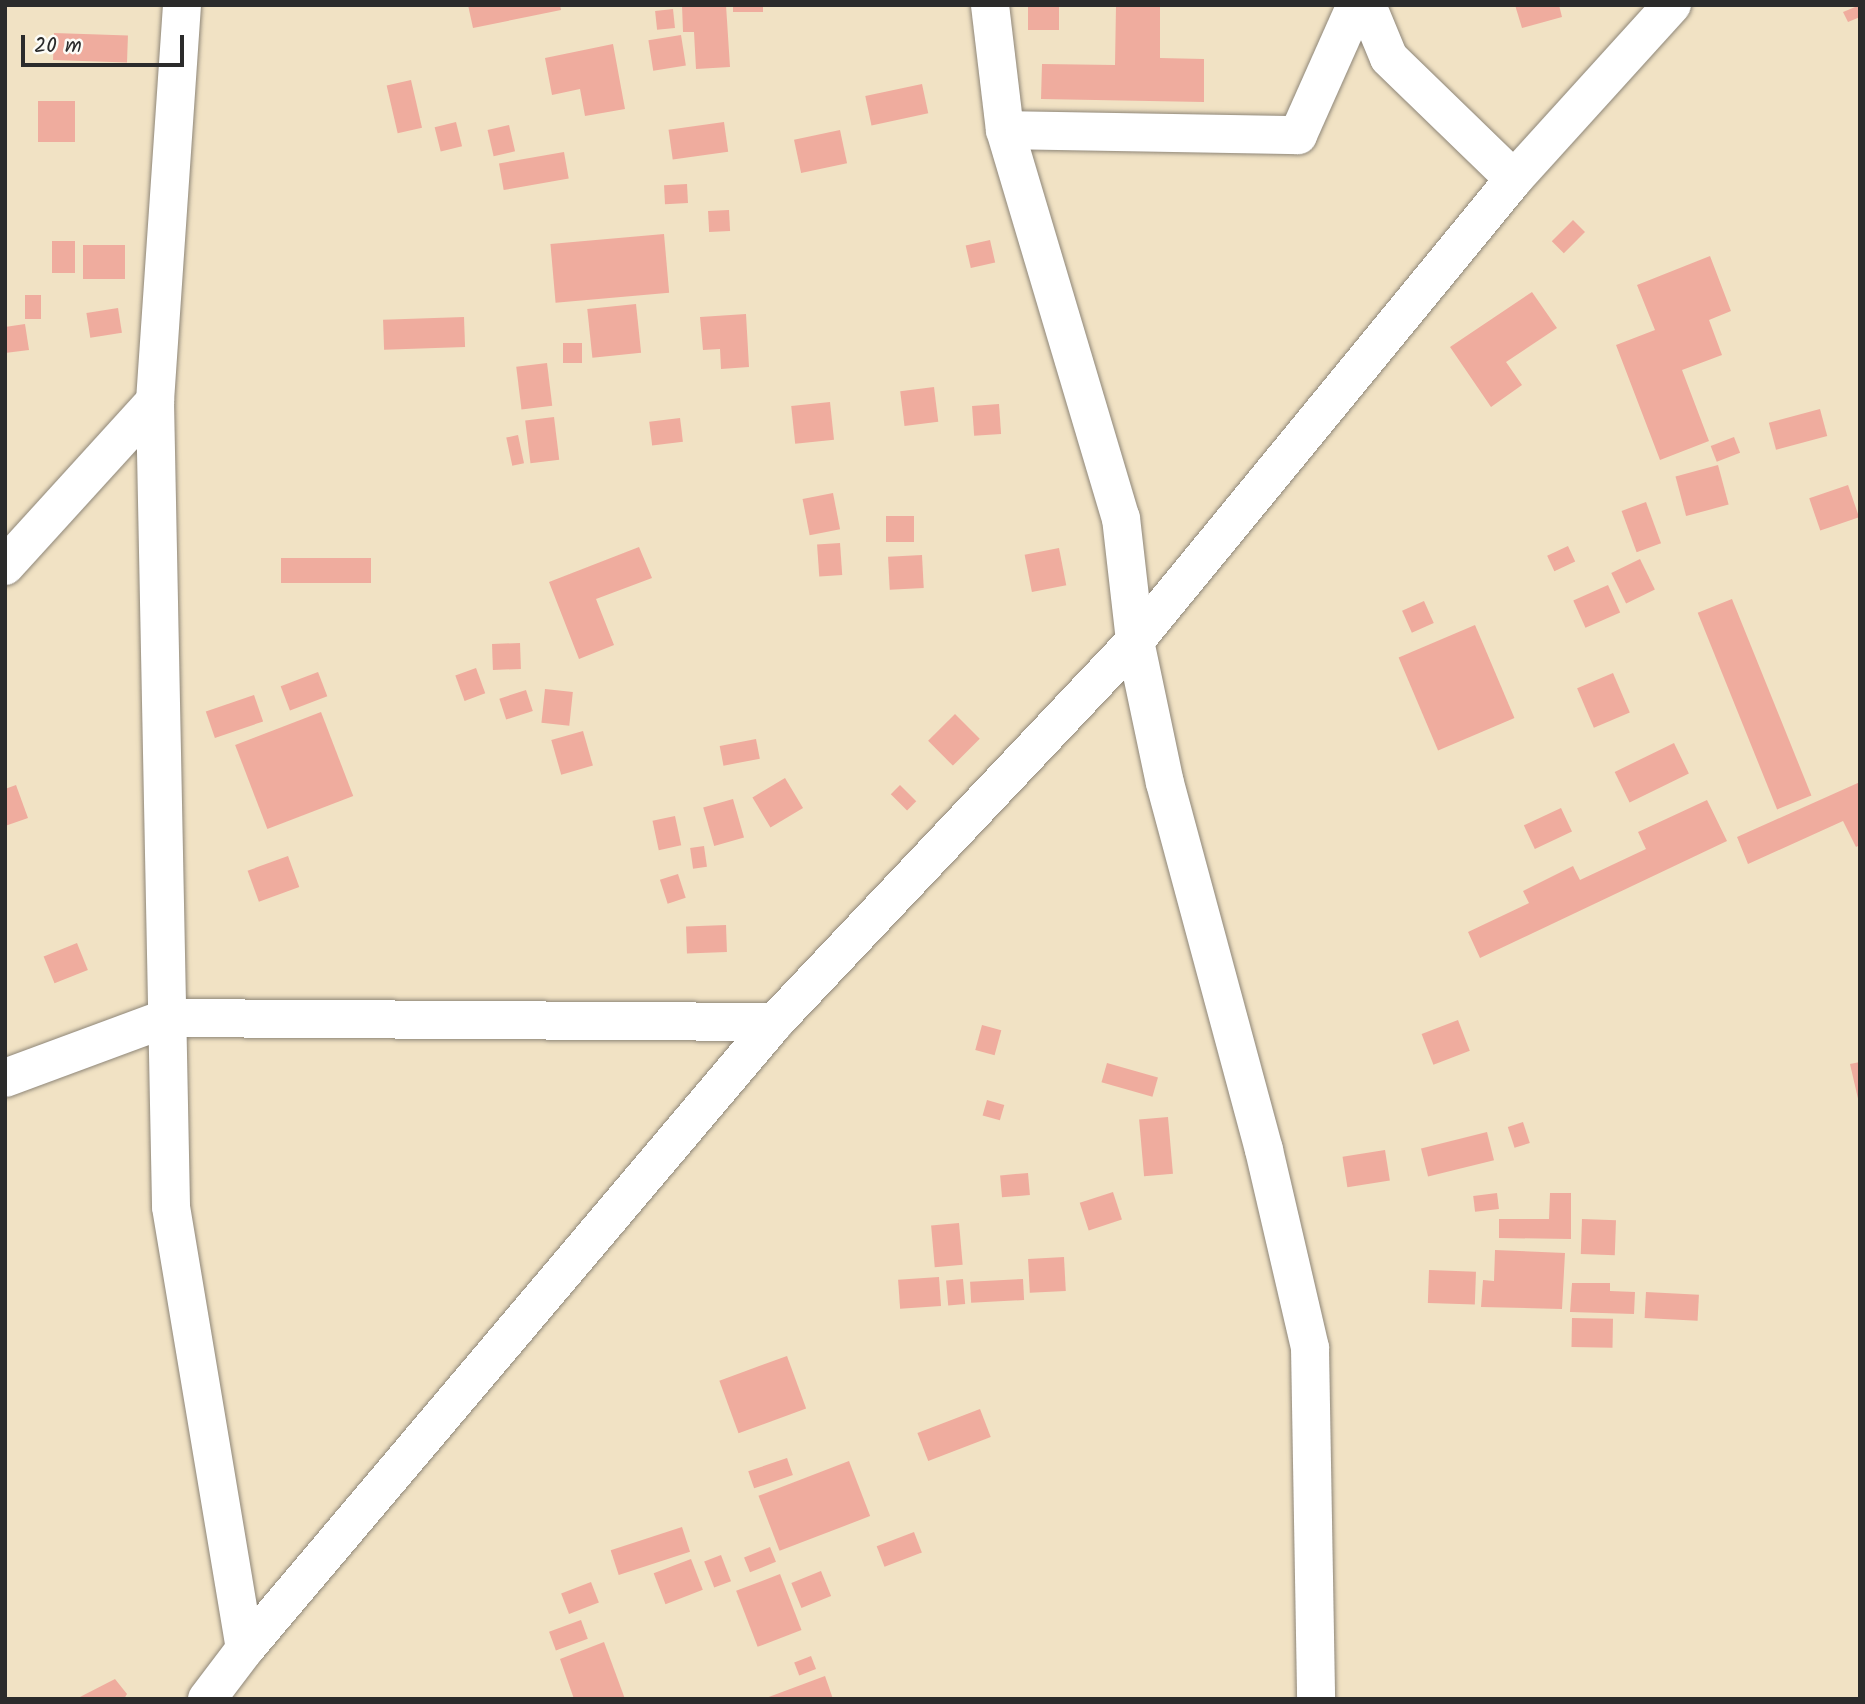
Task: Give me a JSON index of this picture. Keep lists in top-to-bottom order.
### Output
{
  "scale_bar": "20 m"
}
